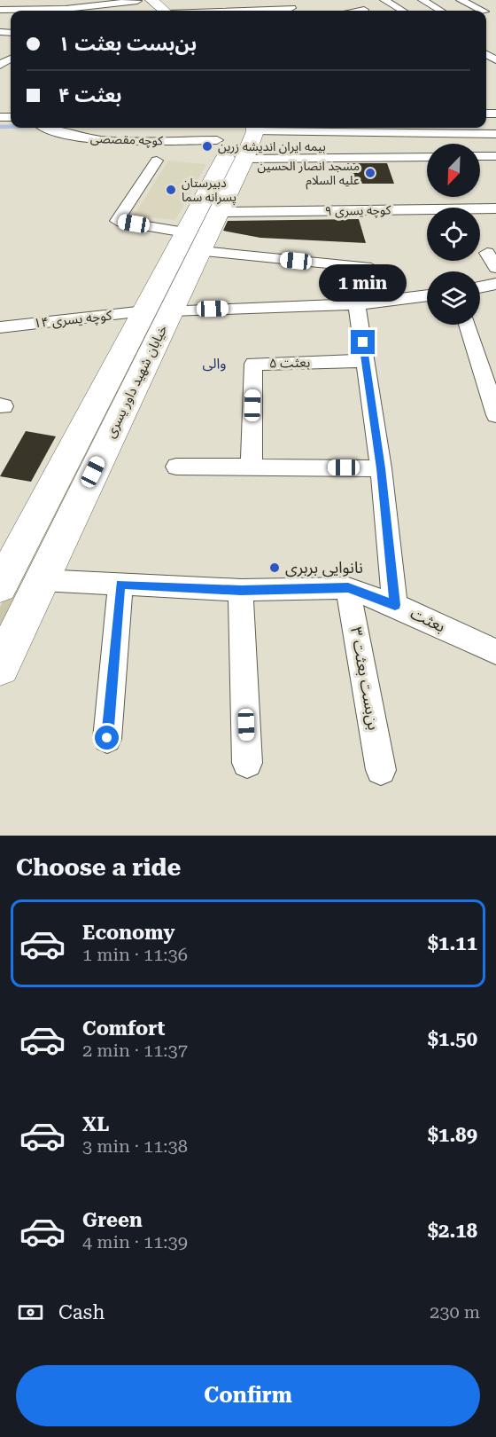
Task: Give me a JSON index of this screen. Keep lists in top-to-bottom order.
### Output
{
  "streets": {
    "main road": ["خیابان شهید داور یسری"],
    "street": [
      "کوچه مقصصی",
      "کوچه یسری ۹",
      "کوچه یسری ۱۴",
      "بعثت ۵",
      "بعثت",
      "بن‌بست بعثت ۳"
    ]
  },
  "crossings": [
    ["کوچه مقصصی", "خیابان شهید داور یسری"],
    ["کوچه یسری ۹", "خیابان شهید داور یسری"],
    ["کوچه یسری ۱۴", "خیابان شهید داور یسری"],
    ["خیابان شهید داور یسری", "بعثت"],
    ["بعثت", "بن‌بست بعثت ۳"]
  ],
  "districts": ["والی"],
  "places": [
    "بیمه ایران اندیشه زرین",
    "مسجد انصار الحسین علیه السلام",
    "دبیرستان پسرانه سما",
    "نانوایی بربری"
  ],
  "north": "bottom left",
  "page": {
    "banner": ["بن‌بست بعثت ۱", "بعثت ۴"],
    "bubble": "1 min",
    "heading": "Choose a ride",
    "list": [
      {
        "name": "Economy",
        "note": "1 min · 11:36",
        "value": "$1.11"
      },
      {
        "name": "Comfort",
        "note": "2 min · 11:37",
        "value": "$1.50"
      },
      {
        "name": "XL",
        "note": "3 min · 11:38",
        "value": "$1.89"
      },
      {
        "name": "Green",
        "note": "4 min · 11:39",
        "value": "$2.18"
      }
    ],
    "pay": ["Cash", "230 m"],
    "buttons": "Confirm"
  }
}
